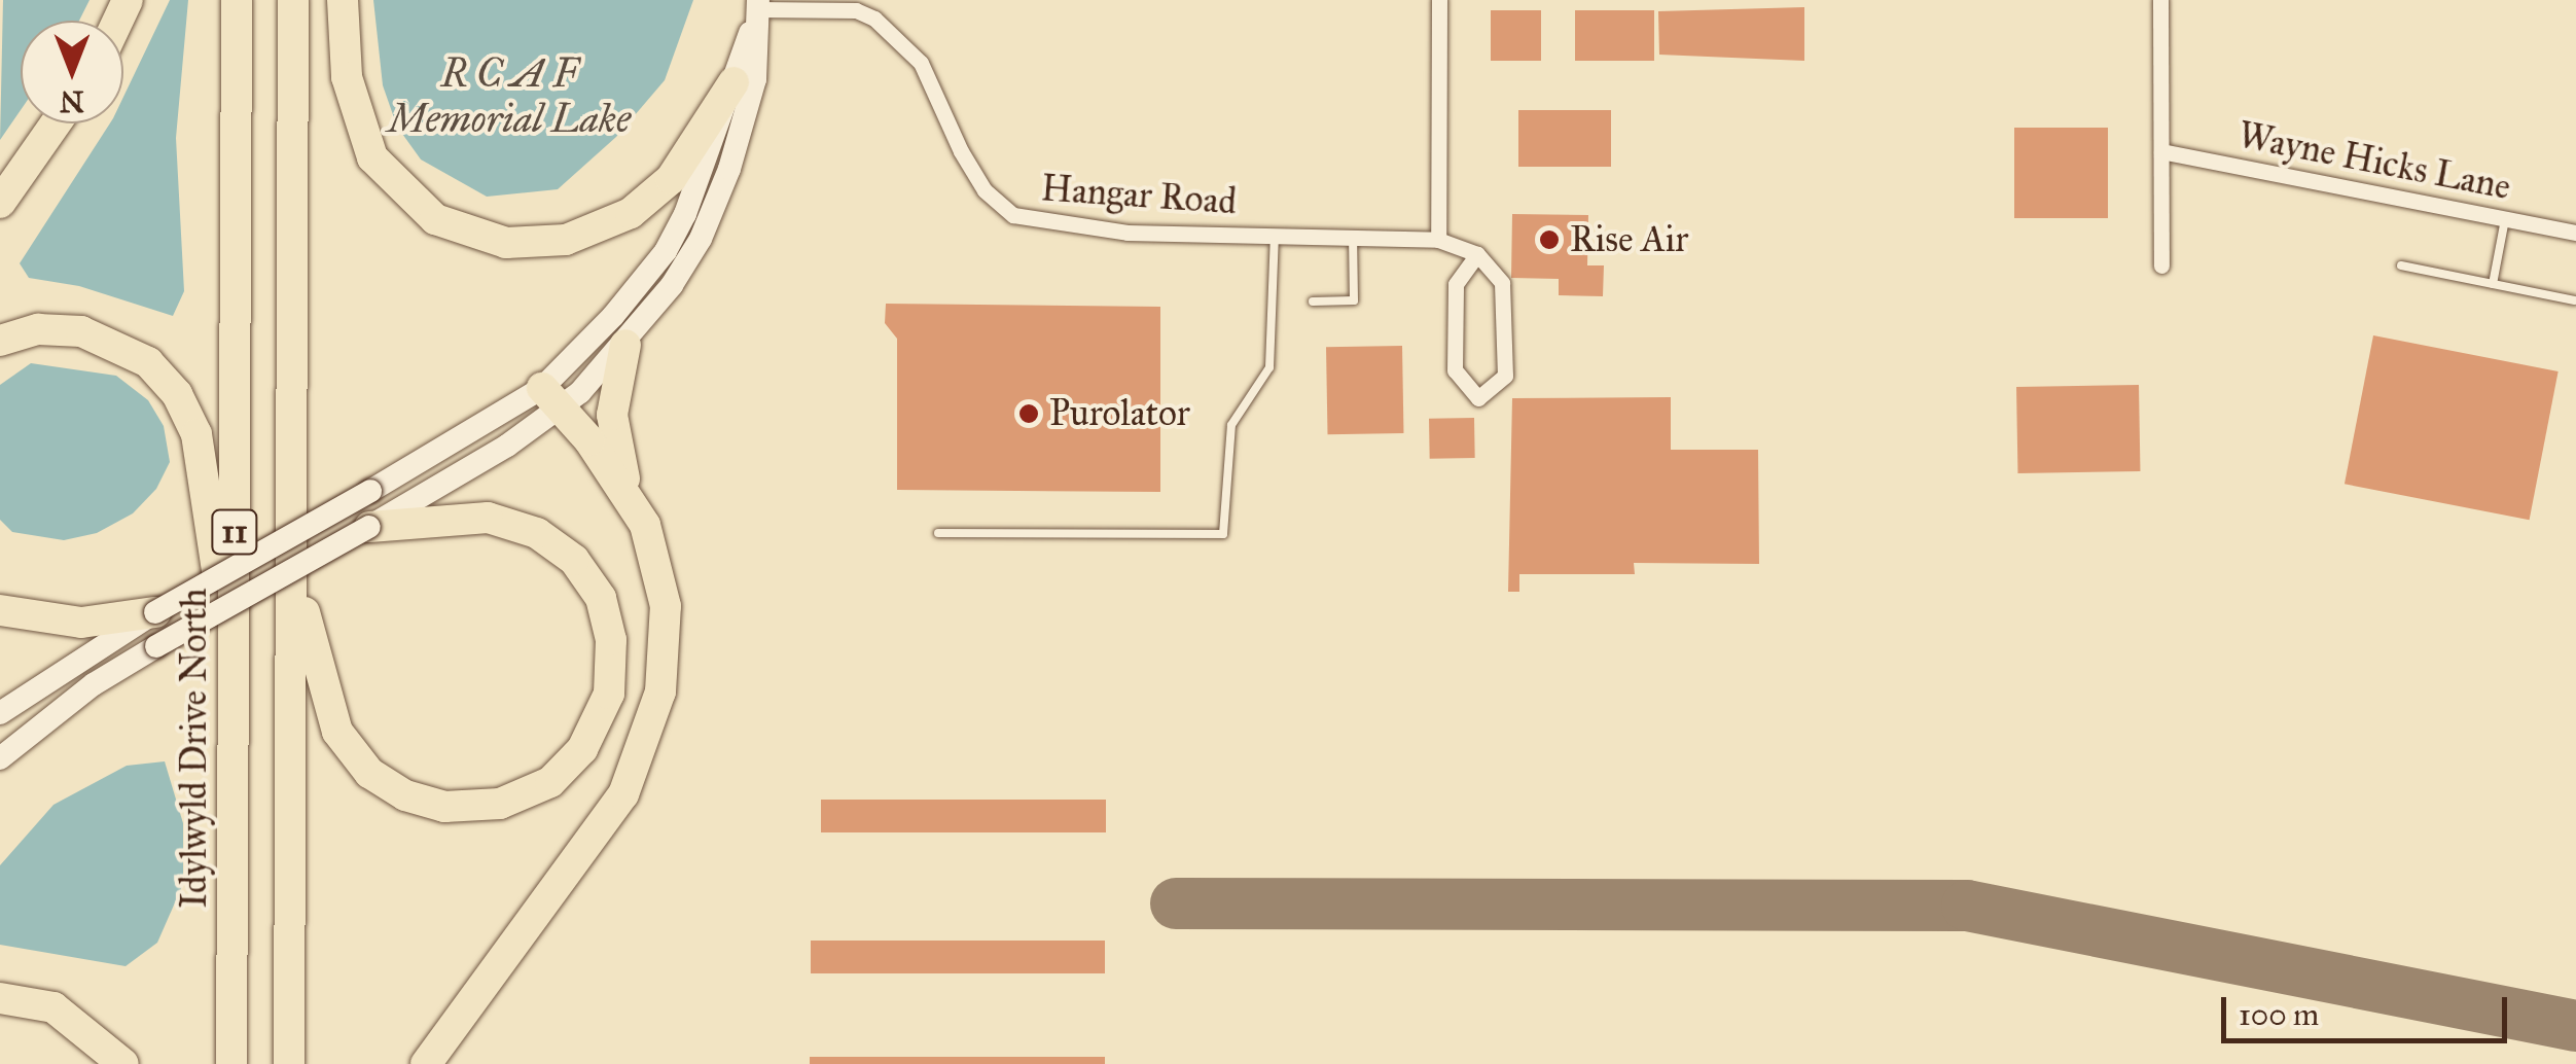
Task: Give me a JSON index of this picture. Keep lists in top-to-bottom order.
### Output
{
  "streets": {
    "highway": ["11", "Idylwyld Drive North"],
    "street": ["Wayne Hicks Lane", "Hangar Road"]
  },
  "water": ["R C A F Memorial Lake"],
  "places": ["Rise Air", "Purolator"],
  "scale_bar": "100 m",
  "north": "bottom"
}
